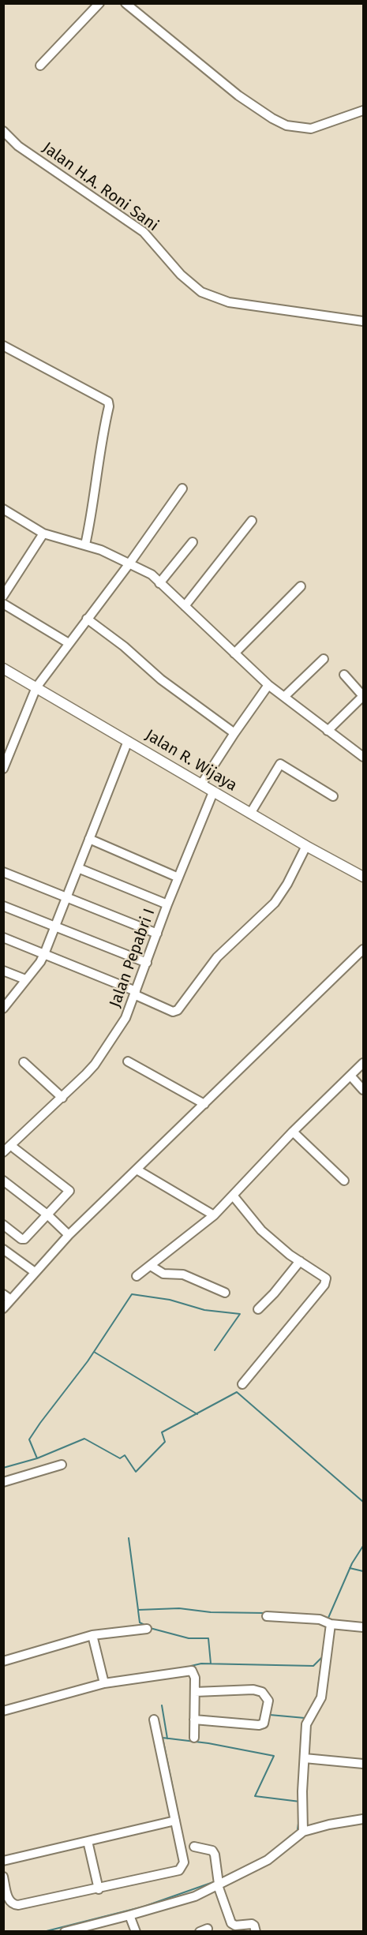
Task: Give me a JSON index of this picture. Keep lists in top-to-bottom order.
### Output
{
  "streets": {
    "street": ["Jalan H.A. Roni Sani", "Jalan R. Wijaya", "Jalan Pepabri I"]
  },
  "crossings": [
    ["Jalan R. Wijaya", "Jalan Pepabri I"]
  ]
}
